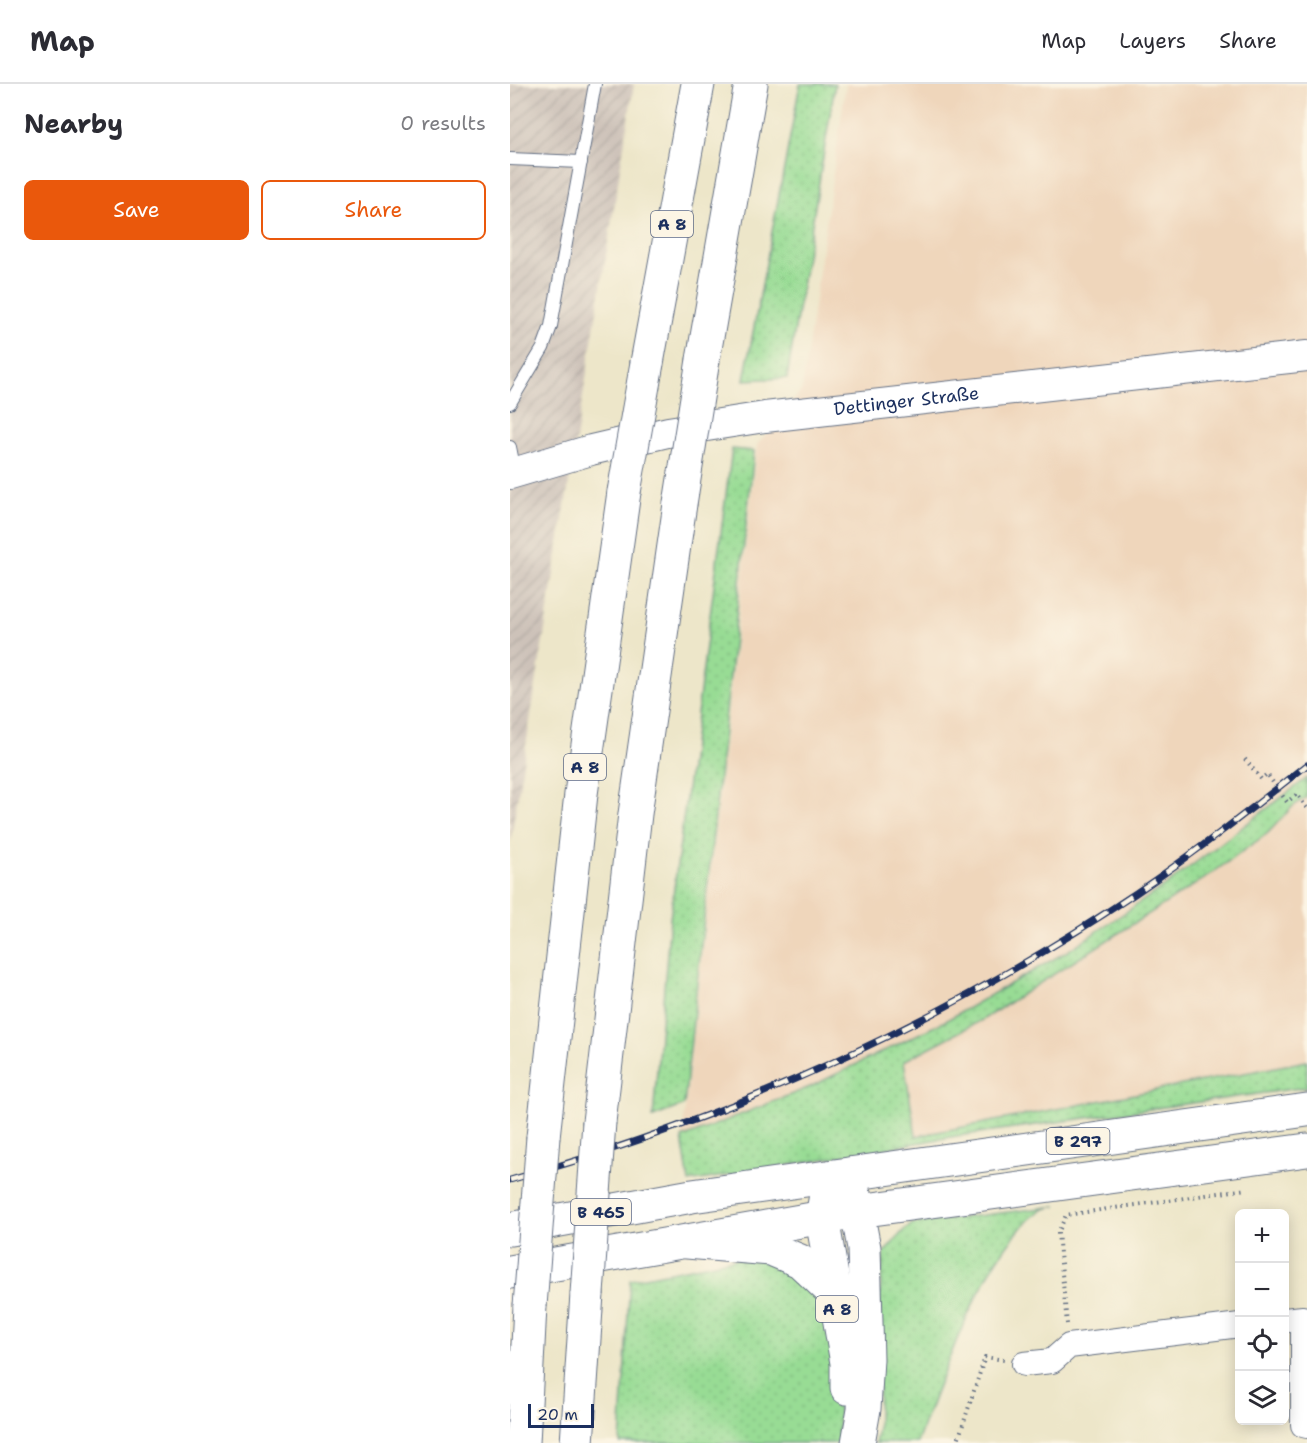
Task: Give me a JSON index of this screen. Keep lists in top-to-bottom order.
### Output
{
  "streets": {
    "main road": ["A 8", "B 297", "B 465"],
    "street": ["Dettinger Straße"]
  },
  "crossings": [
    ["A 8", "B 297"],
    ["B 297", "B 465"]
  ],
  "scale_bar": "20 m",
  "page": {
    "header": "Map",
    "nav": ["Map", "Layers", "Share"],
    "heading": ["Nearby", "0 results"],
    "buttons": ["Save", "Share"],
    "map_buttons": ["+", "−"],
    "scale": "20 m"
  }
}
